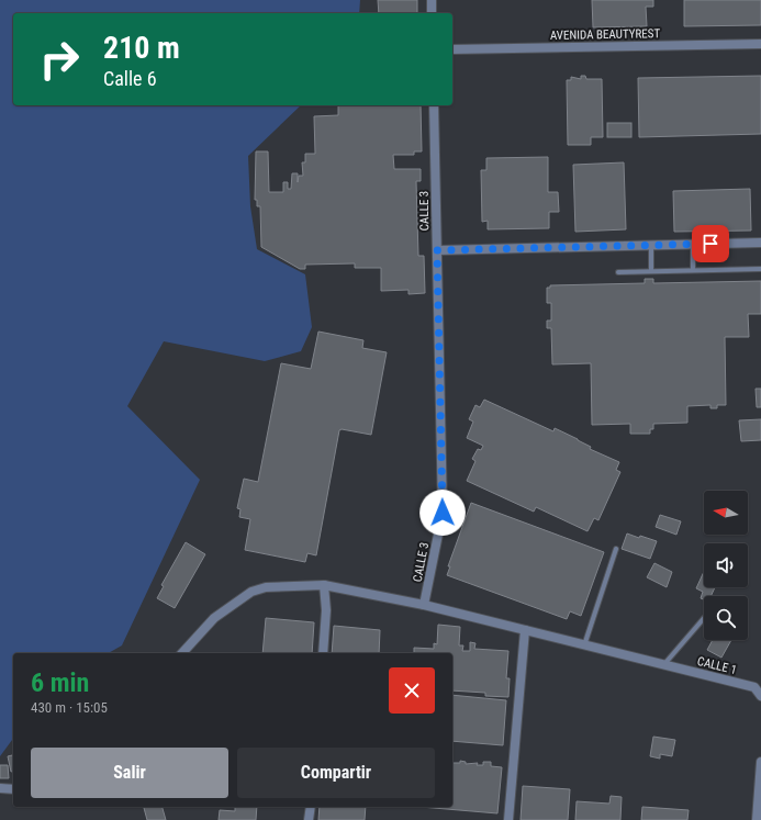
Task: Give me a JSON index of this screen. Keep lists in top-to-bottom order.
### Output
{
  "streets": {
    "street": ["AVENIDA BEAUTYREST", "CALLE 3", "CALLE 1"]
  },
  "crossings": [
    ["CALLE 3", "CALLE 1"]
  ],
  "north": "left",
  "page": {
    "turn": ["210 m", "Calle 6"],
    "heading": ["6 min", "430 m · 15:05"],
    "buttons": ["Salir", "Compartir"]
  }
}
